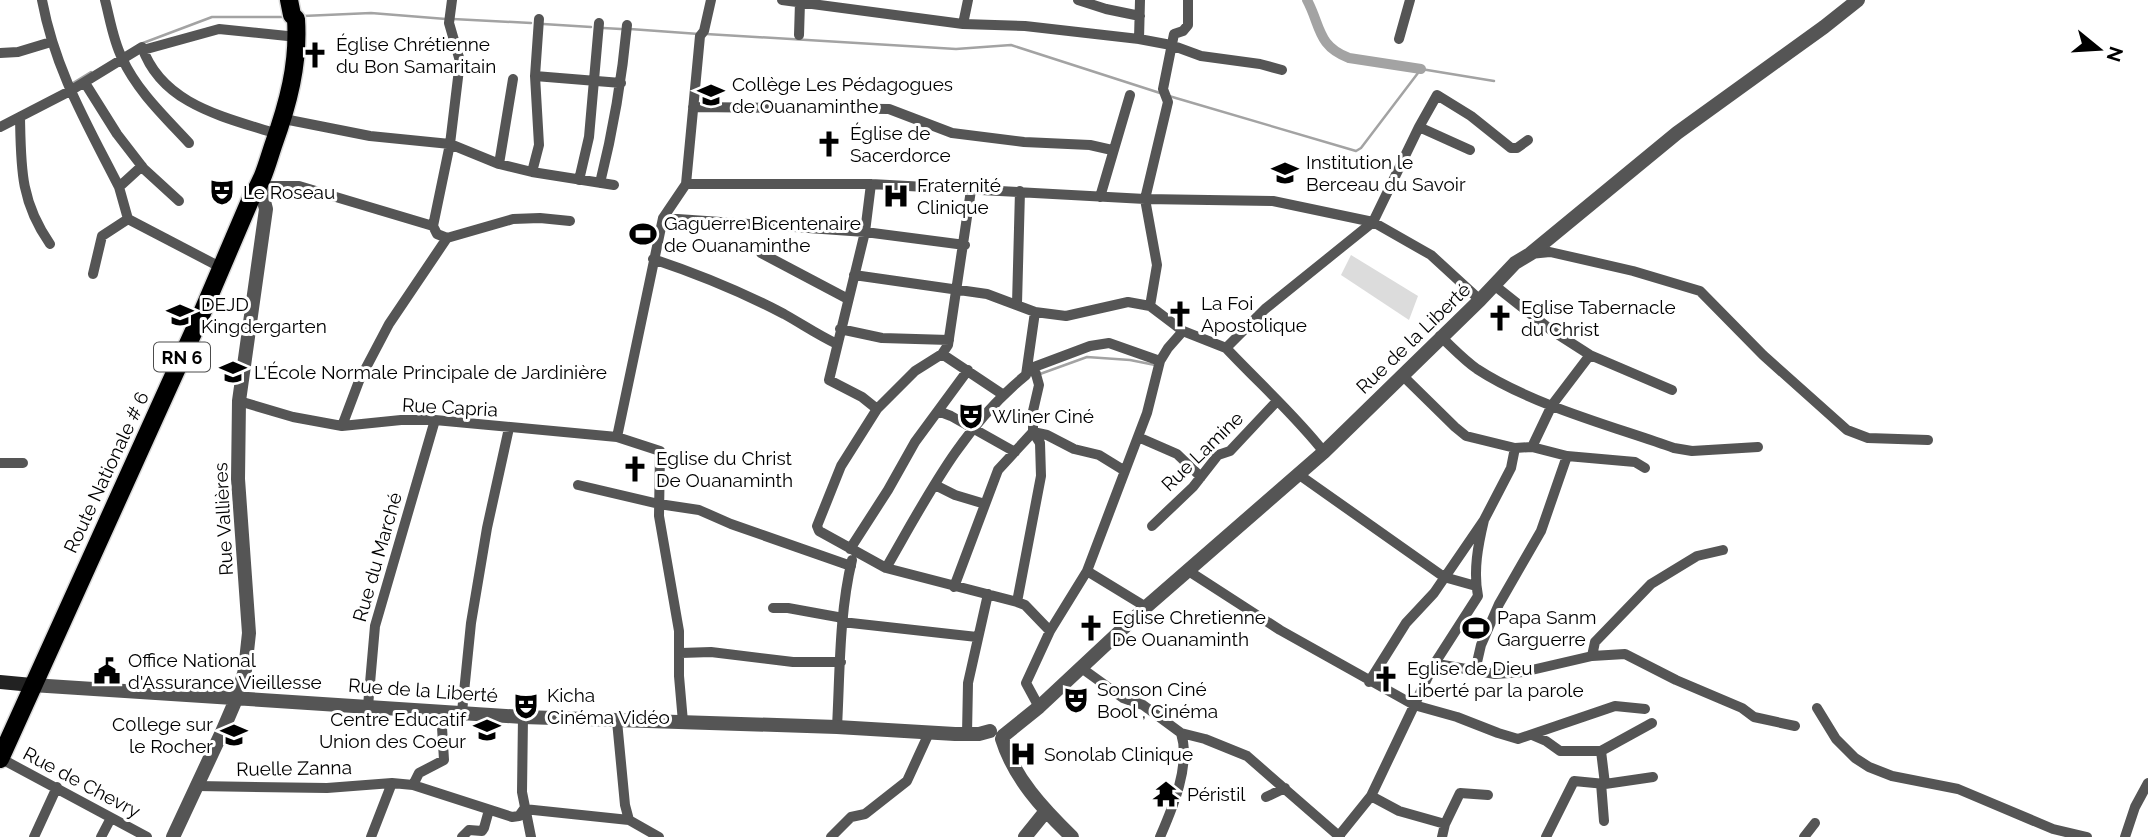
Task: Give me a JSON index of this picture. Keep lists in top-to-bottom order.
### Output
{
  "streets": {
    "main road": ["RN 6", "Route Nationale # 6"],
    "street": [
      "Rue de la Liberté",
      "Rue Capria",
      "Rue Lamine",
      "Rue Vallières",
      "Rue du Marché",
      "Ruelle Zanna",
      "Rue de Chevry"
    ]
  },
  "crossings": [
    ["Rue de la Liberté", "RN 6"],
    ["Rue de la Liberté", "Route Nationale # 6"],
    ["Rue de la Liberté", "Rue Vallières"],
    ["Rue de la Liberté", "Rue du Marché"],
    ["RN 6", "Route Nationale # 6"],
    ["RN 6", "Rue de Chevry"],
    ["Rue Capria", "Rue Vallières"],
    ["Rue Capria", "Rue du Marché"],
    ["Route Nationale # 6", "Rue Vallières"],
    ["Rue Vallières", "Ruelle Zanna"]
  ],
  "places": {
    "church": [
      "Église Chrétienne du Bon Samaritain",
      "Église de Sacerdorce",
      "La Foi Apostolique",
      "Eglise Tabernacle du Christ",
      "Eglise du Christ De Ouanaminth",
      "Eglise Chretienne De Ouanaminth",
      "Eglise de Dieu Liberté par la parole"
    ],
    "school or university": [
      "Collège Les Pédagogues de Ouanaminthe",
      "Institution le Berceau du Savoir",
      "DEJD Kingdergarten",
      "L'École Normale Principale de Jardinière",
      "Centre Educatif Union des Coeur",
      "C0llege sur le Rocher"
    ],
    "theatre": [
      "Le Roseau",
      "Wliner Ciné",
      "Sonson Ciné Bool , Cinéma",
      "Kicha Cinéma Vidéo"
    ],
    "hospital": ["Fraternité Clinique", "Sonolab Clinique"],
    "sports": ["Gaguerre Bicentenaire de Ouanaminthe", "Papa Sanm Garguerre"],
    "public building": ["Office National d'Assurance Vieillesse"],
    "temple": ["Péristil"]
  },
  "north": "right"
}
